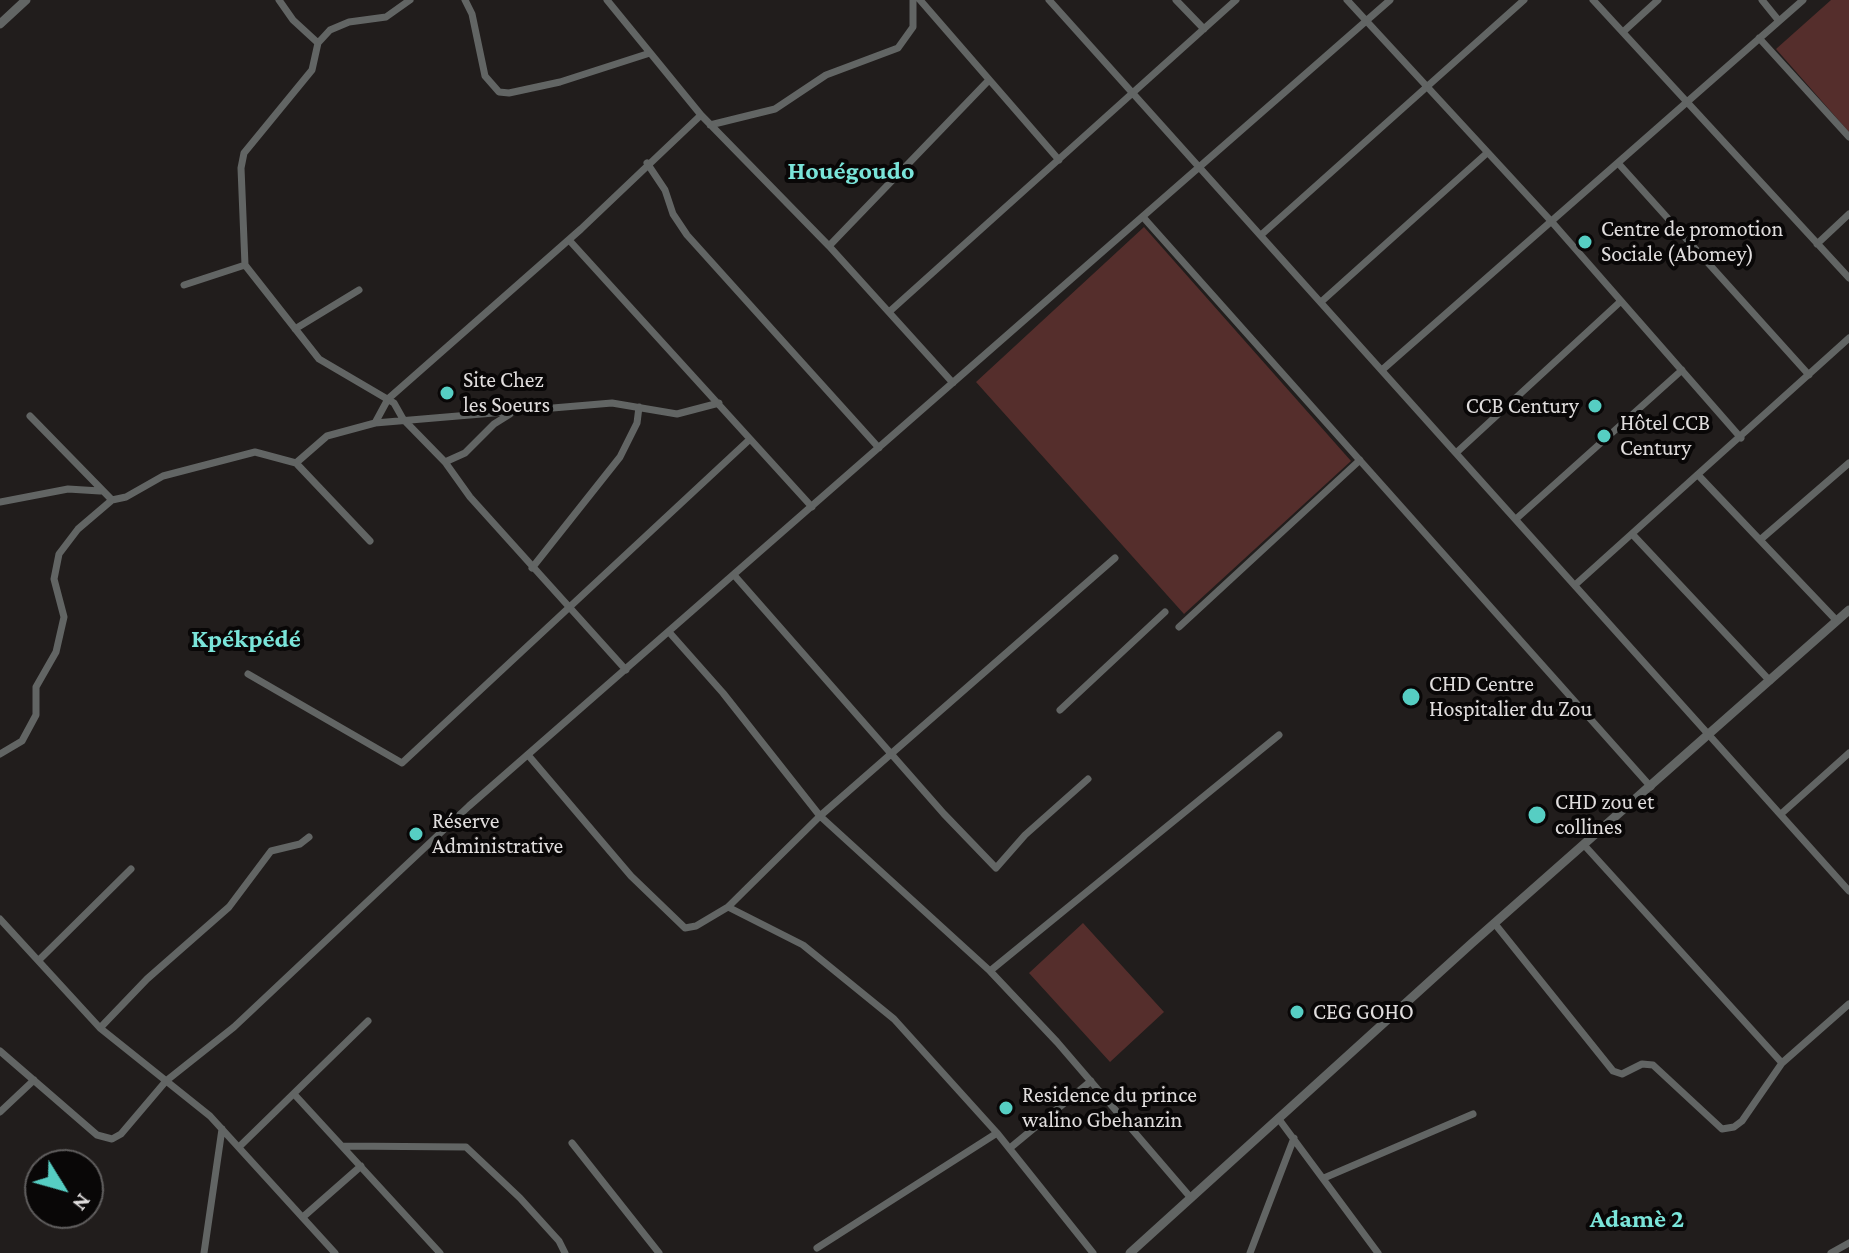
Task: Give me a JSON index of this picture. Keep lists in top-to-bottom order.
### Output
{
  "districts": ["Houégoudo", "Kpékpédé", "Adamè 2"],
  "places": [
    "Centre de promotion Sociale (Abomey)",
    "Site Chez les Soeurs",
    "CCB Century",
    "Hôtel CCB Century",
    "CHD Centre Hospitalier du Zou",
    "CHD zou et collines",
    "Réserve Administrative",
    "CEG GOHO",
    "Residence du prince walino Gbehanzin"
  ],
  "north": "bottom right"
}
